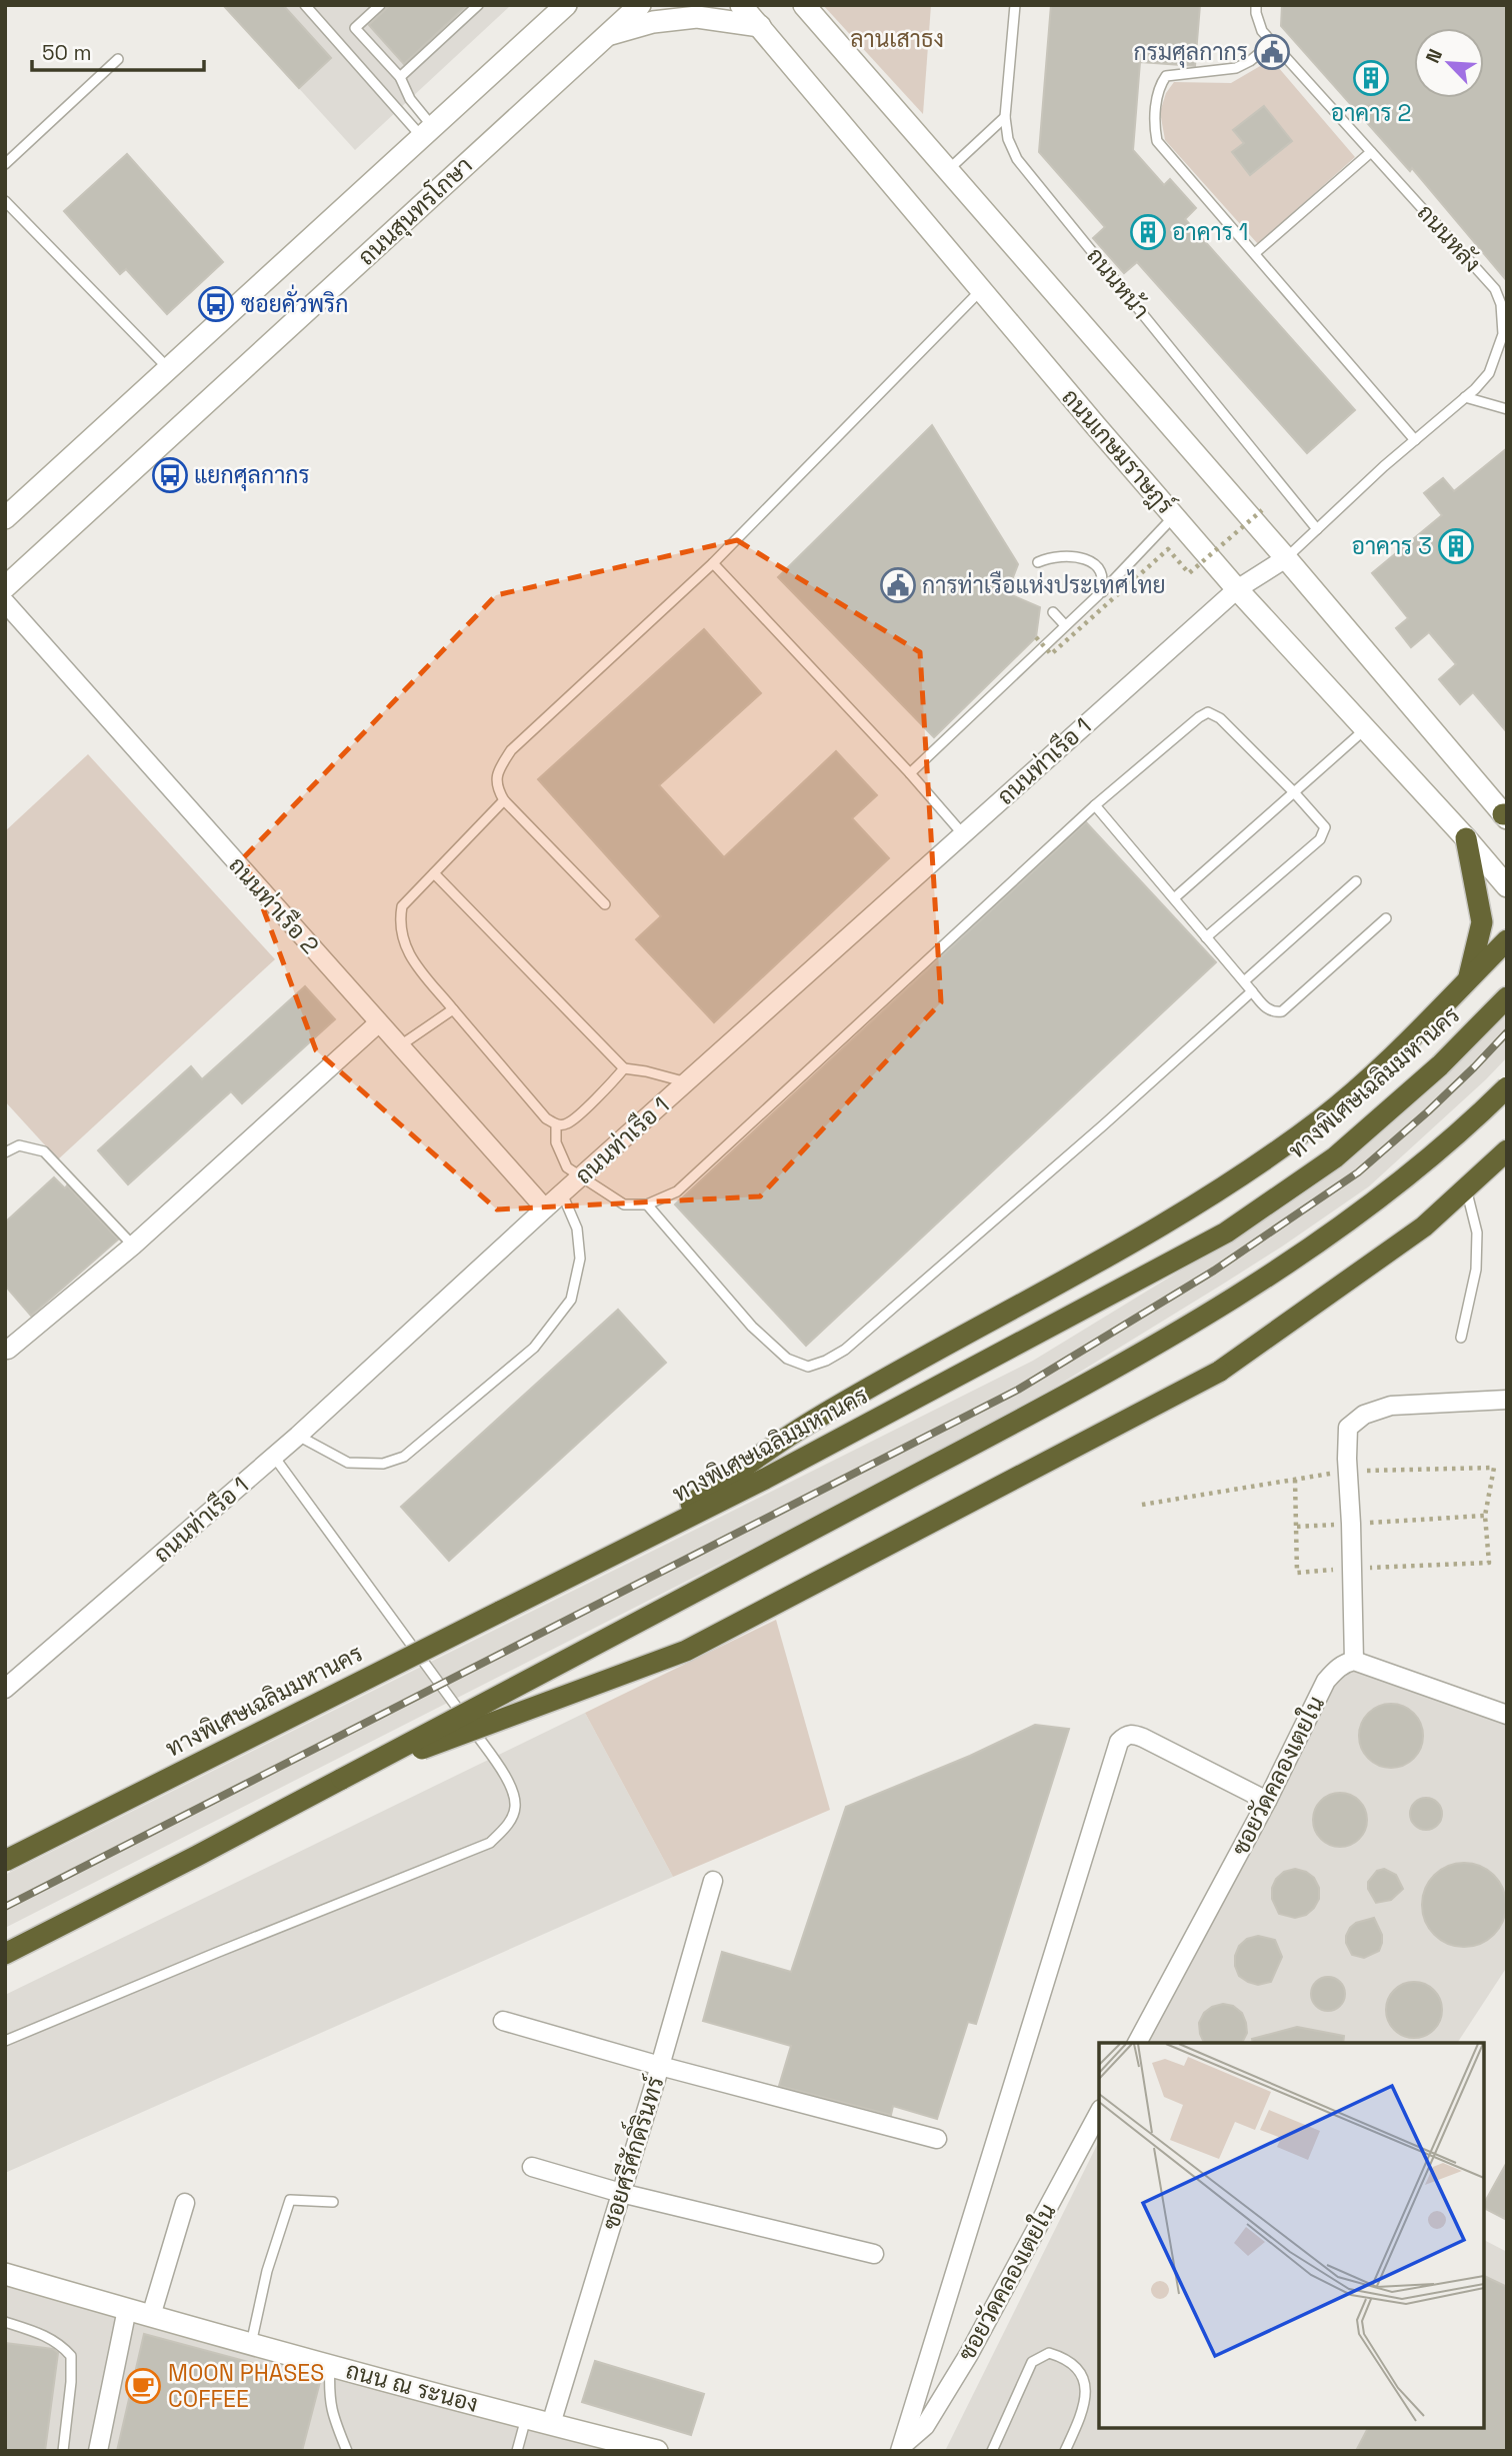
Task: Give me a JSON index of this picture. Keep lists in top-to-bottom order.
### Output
{
  "streets": {
    "highway": ["ทางพิเศษเฉลิมมหานคร"],
    "street": [
      "ถนนสุนทรโกษา",
      "ถนนเกษมราษฎร์",
      "ถนนท่าเรือ 1",
      "ถนนท่าเรือ 2",
      "ซอยวัดคลองเตยใน",
      "ซอยศรีศักดิ์รินทร์",
      "ถนน ณ ระนอง"
    ],
    "lane": ["ถนนหลัง", "ถนนหน้า"]
  },
  "crossings": [
    ["ถนนหลัง", "ถนนหน้า"],
    ["ถนนหลัง", "ถนนท่าเรือ 1"],
    ["ถนนเกษมราษฎร์", "ถนนท่าเรือ 1"],
    ["ถนนท่าเรือ 1", "ถนนท่าเรือ 2"],
    ["ซอยศรีศักดิ์รินทร์", "ถนน ณ ระนอง"]
  ],
  "parks": ["ลานเสาธง"],
  "places": {
    "public building": ["กรมศุลกากร", "การท่าเรือแห่งประเทศไทย"],
    "building": ["อาคาร 2", "อาคาร 1", "อาคาร 3"],
    "bus stop": ["ซอยคั่วพริก", "แยกศุลกากร"],
    "cafe": ["MOON PHASES COFFEE"]
  },
  "scale_bar": "50 m",
  "north": "top left"
}
